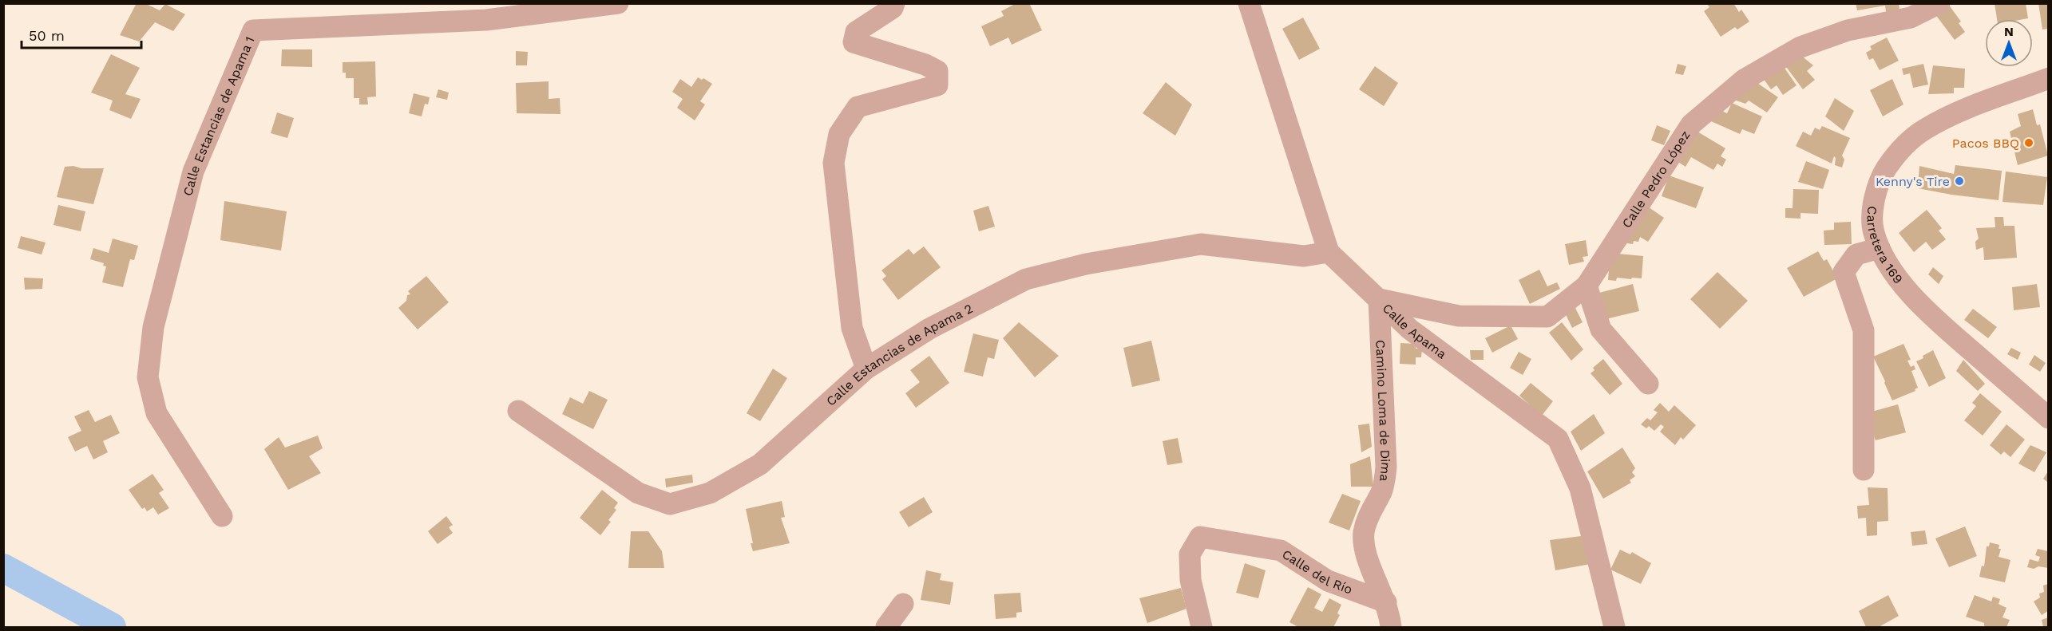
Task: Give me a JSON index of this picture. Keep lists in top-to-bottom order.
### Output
{
  "streets": {
    "street": [
      "Calle Estancias de Apama 1",
      "Calle Pedro López",
      "Carretera 169",
      "Calle Apama",
      "Calle Estancias de Apama 2",
      "Camino Loma de Dima",
      "Calle del Río"
    ]
  },
  "crossings": [
    ["Calle Pedro López", "Calle Apama"],
    ["Calle Pedro López", "Camino Loma de Dima"],
    ["Calle Apama", "Calle Estancias de Apama 2"],
    ["Calle Apama", "Camino Loma de Dima"],
    ["Camino Loma de Dima", "Calle del Río"]
  ],
  "places": ["Pacos BBQ", "Kenny's Tire"],
  "scale_bar": "50 m",
  "north": "top"
}
